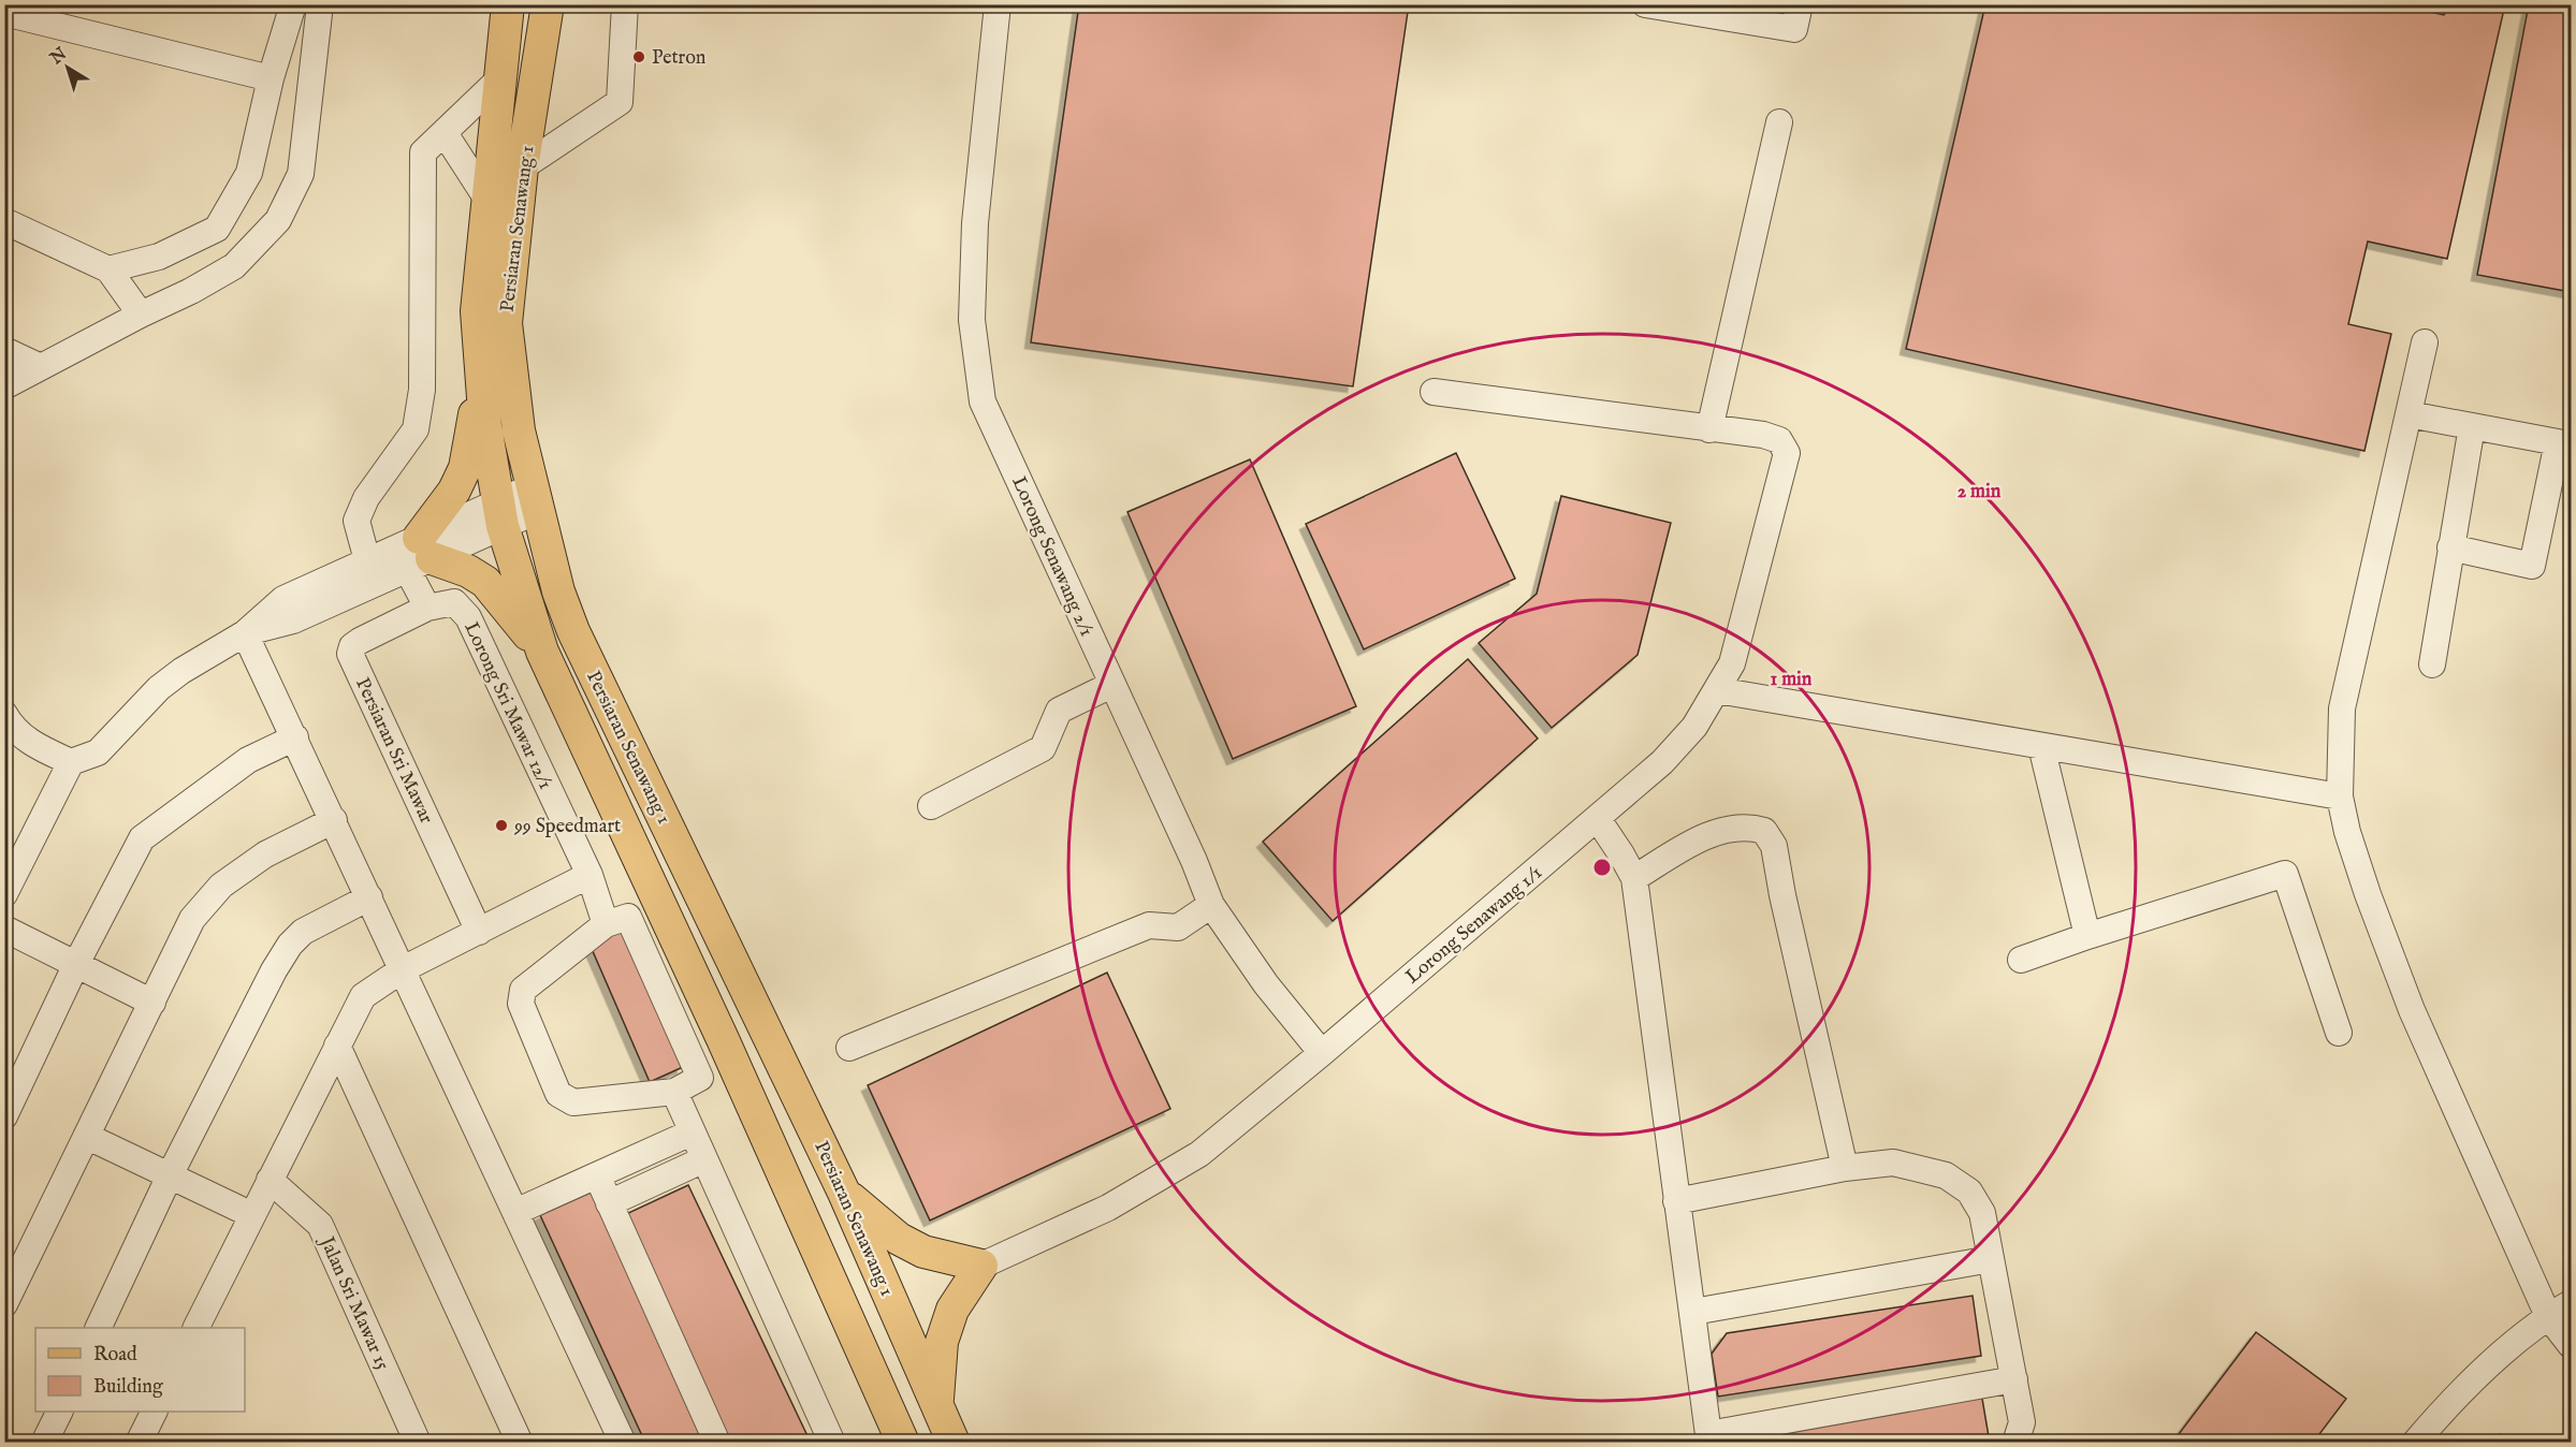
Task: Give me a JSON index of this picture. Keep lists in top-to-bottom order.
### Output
{
  "streets": {
    "main road": ["Persiaran Senawang 1"],
    "street": [
      "Lorong Senawang 2/1",
      "Lorong Sri Mawar 12/1",
      "Persiaran Sri Mawar",
      "Lorong Senawang 1/1",
      "Jalan Sri Mawar 15"
    ]
  },
  "crossings": [
    ["Lorong Senawang 2/1", "Lorong Senawang 1/1"],
    ["Lorong Sri Mawar 12/1", "Persiaran Sri Mawar"]
  ],
  "places": ["Petron", "99 Speedmart"],
  "legend": ["Road", "Building"],
  "north": "top left",
  "rings": ["2 min", "1 min"]
}
